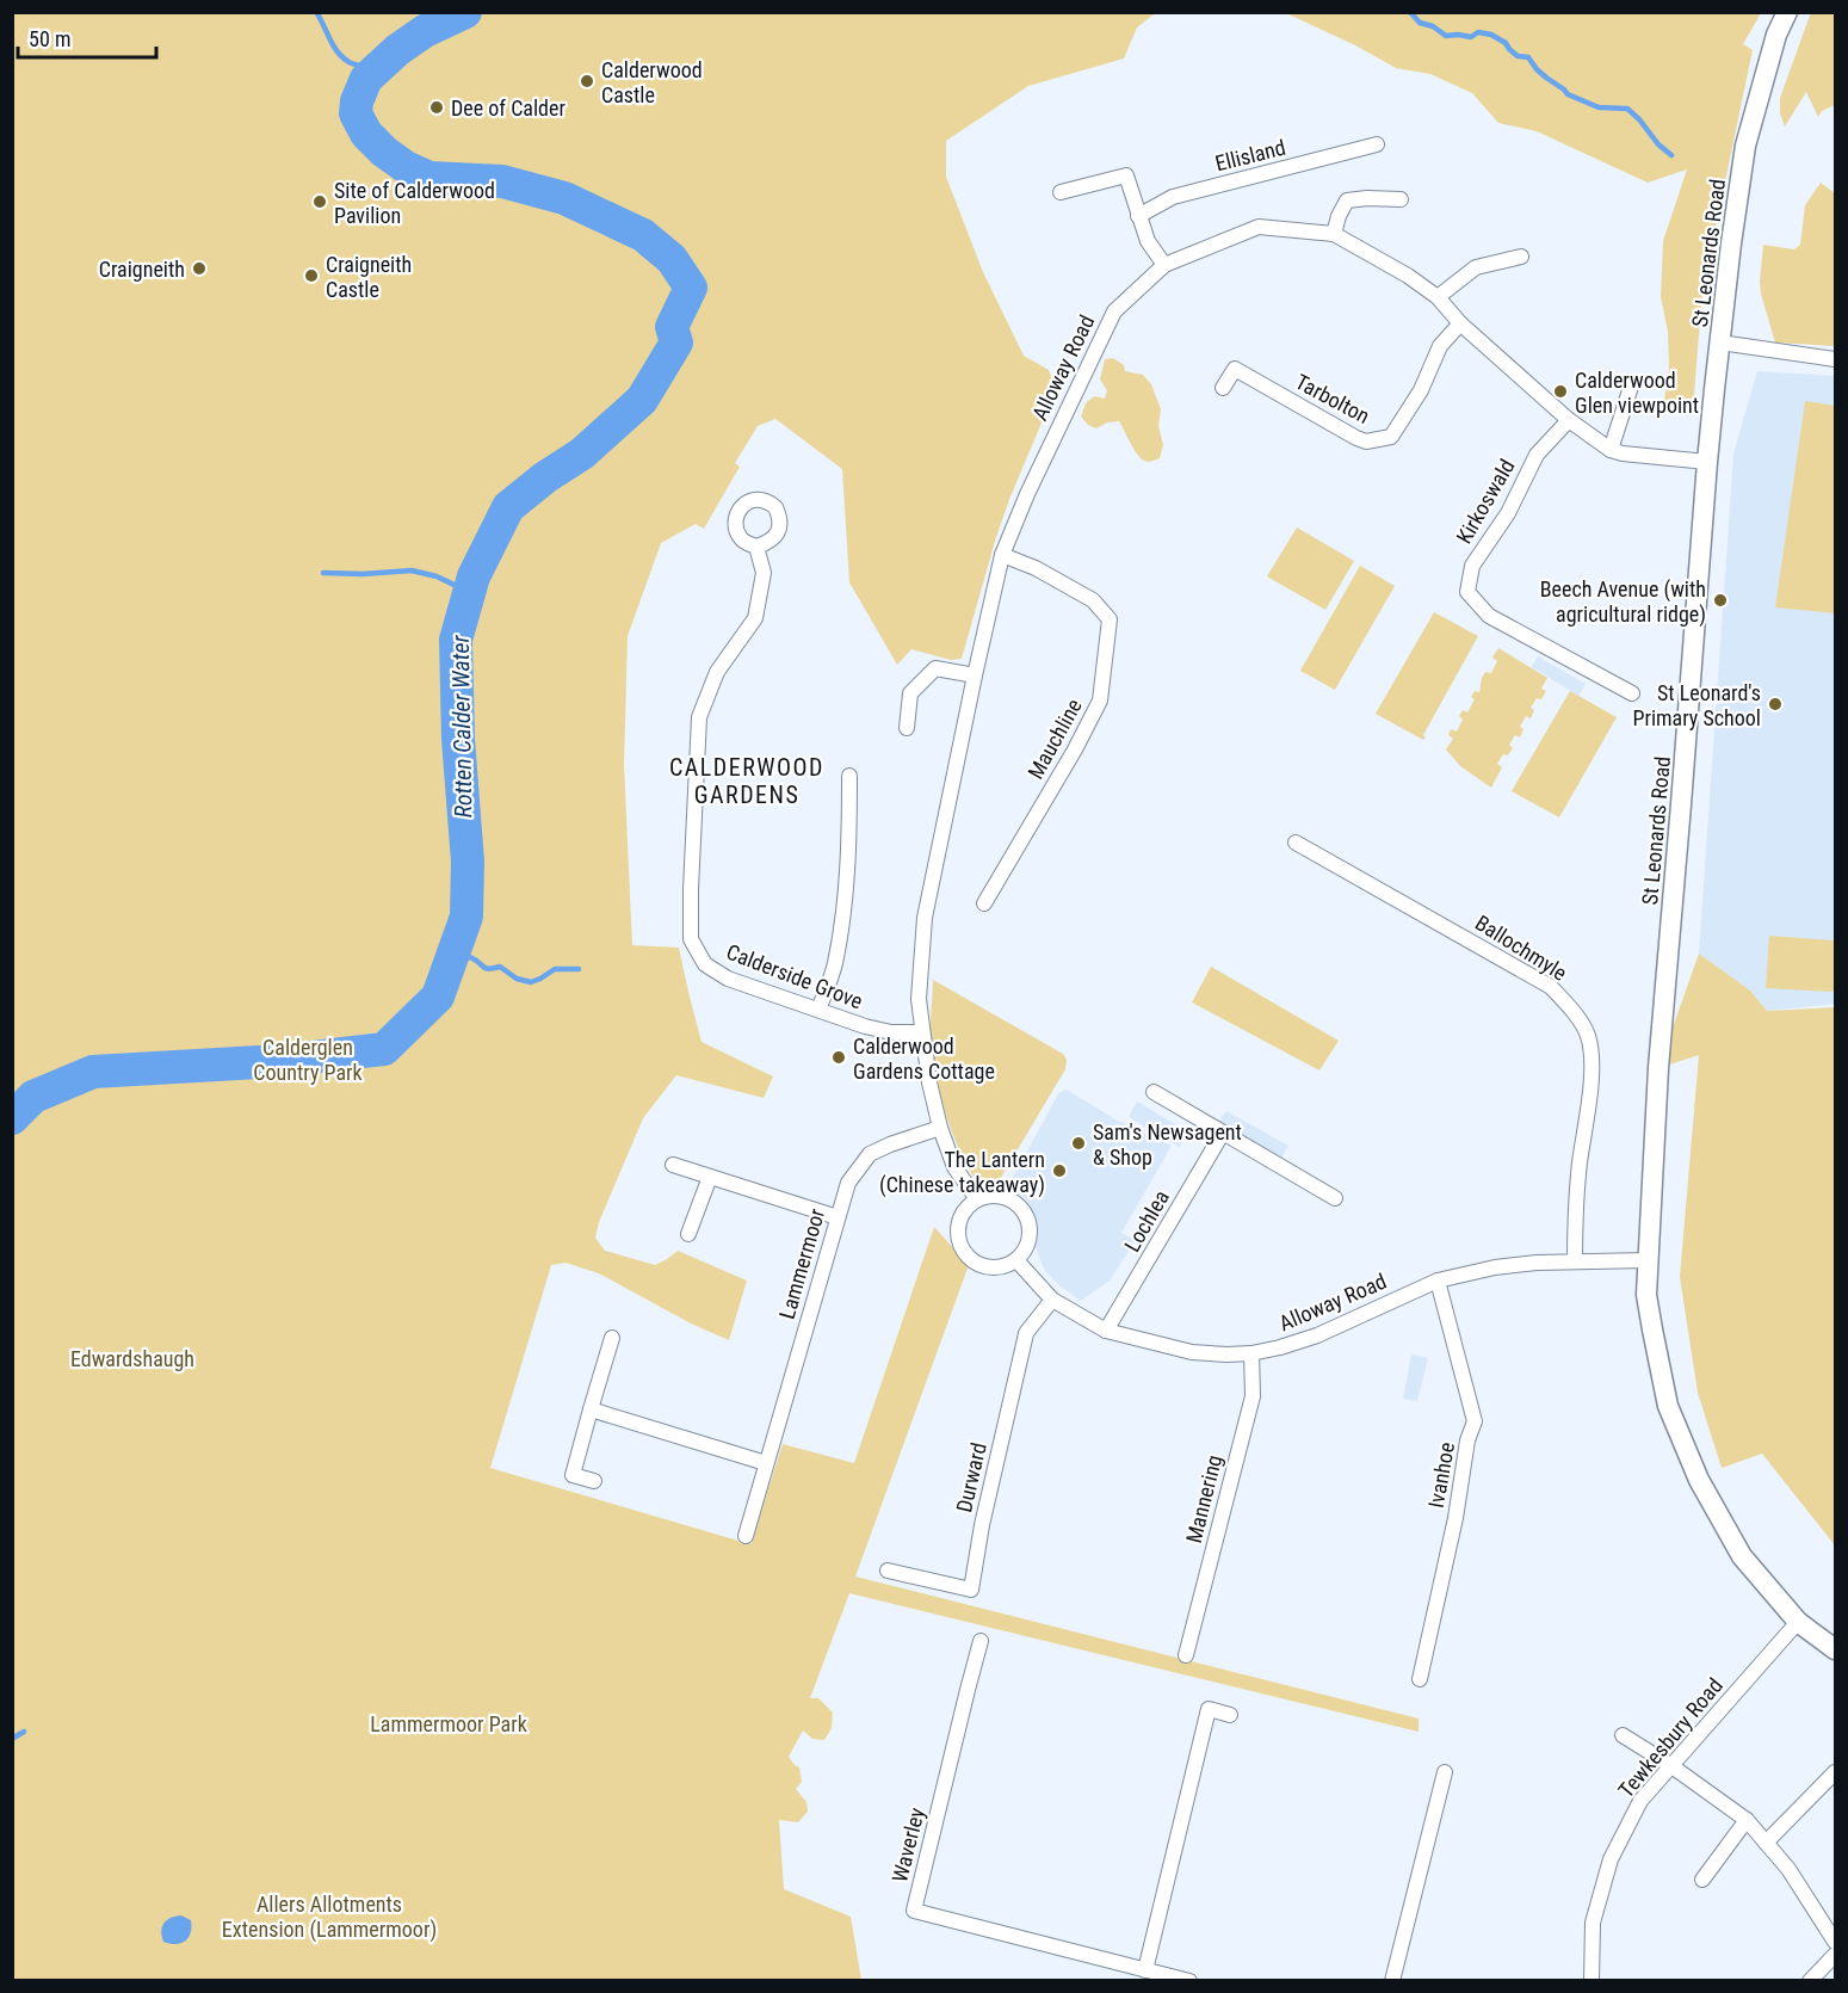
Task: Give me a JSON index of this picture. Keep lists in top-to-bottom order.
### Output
{
  "streets": {
    "street": [
      "Ellisland",
      "St Leonards Road",
      "Alloway Road",
      "Tarbolton",
      "Kirkoswald",
      "Mauchline",
      "Ballochmyle",
      "Calderside Grove",
      "Lochlea",
      "Lammermoor",
      "Ivanhoe",
      "Durward",
      "Mannering",
      "Tewkesbury Road",
      "Waverley"
    ]
  },
  "crossings": [
    ["St Leonards Road", "Alloway Road"],
    ["St Leonards Road", "Tewkesbury Road"],
    ["Alloway Road", "Tarbolton"],
    ["Alloway Road", "Kirkoswald"],
    ["Alloway Road", "Mauchline"],
    ["Alloway Road", "Ballochmyle"],
    ["Alloway Road", "Calderside Grove"],
    ["Alloway Road", "Lochlea"],
    ["Alloway Road", "Lammermoor"],
    ["Alloway Road", "Ivanhoe"],
    ["Alloway Road", "Durward"],
    ["Alloway Road", "Mannering"]
  ],
  "districts": ["CALDERWOOD GARDENS"],
  "water": ["Rotten Calder Water"],
  "parks": [
    "Calderglen Country Park",
    "Edwardshaugh",
    "Lammermoor Park",
    "Allers Allotments Extension (Lammermoor)"
  ],
  "places": [
    "Calderwood Castle",
    "Dee of Calder",
    "Site of Calderwood Pavilion",
    "Craigneith",
    "Craigneith Castle",
    "Calderwood Glen viewpoint",
    "Beech Avenue (with agricultural ridge)",
    "St Leonard's Primary School",
    "Calderwood Gardens Cottage",
    "Sam's Newsagent & Shop",
    "The Lantern (Chinese takeaway)"
  ],
  "scale_bar": "50 m"
}
